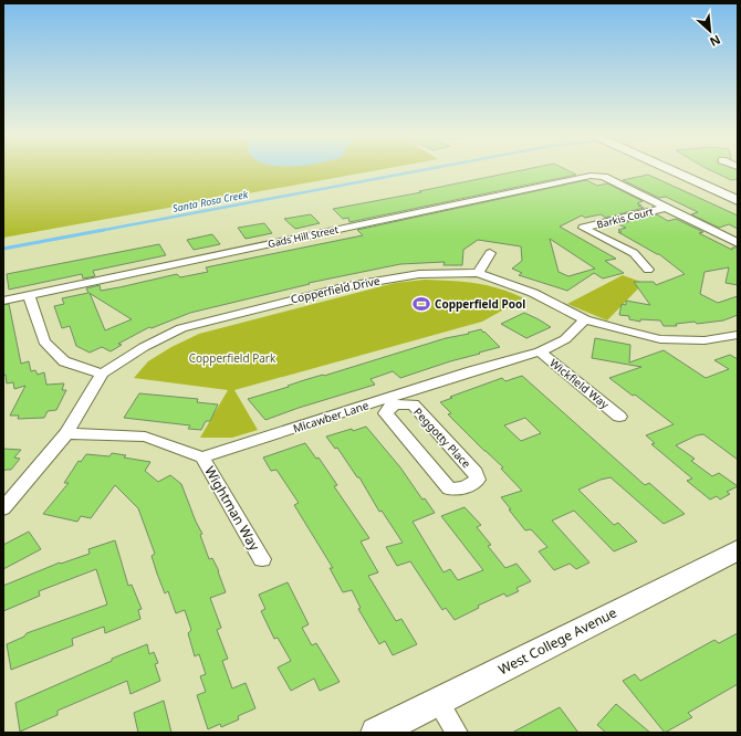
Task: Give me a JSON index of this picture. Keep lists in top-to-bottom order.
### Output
{
  "streets": {
    "main road": ["West College Avenue"],
    "street": [
      "Barkis Court",
      "Gads Hill Street",
      "Copperfield Drive",
      "Wickfield Way",
      "Micawber Lane",
      "Peggotty Place",
      "Wightman Way"
    ]
  },
  "crossings": [
    ["Barkis Court", "Gads Hill Street"],
    ["Copperfield Drive", "Micawber Lane"],
    ["Wickfield Way", "Micawber Lane"],
    ["Micawber Lane", "Peggotty Place"],
    ["Micawber Lane", "Wightman Way"]
  ],
  "water": ["Santa Rosa Creek"],
  "parks": ["Copperfield Park"],
  "places": {
    "sports": ["Copperfield Pool"]
  },
  "north": "bottom right"
}
